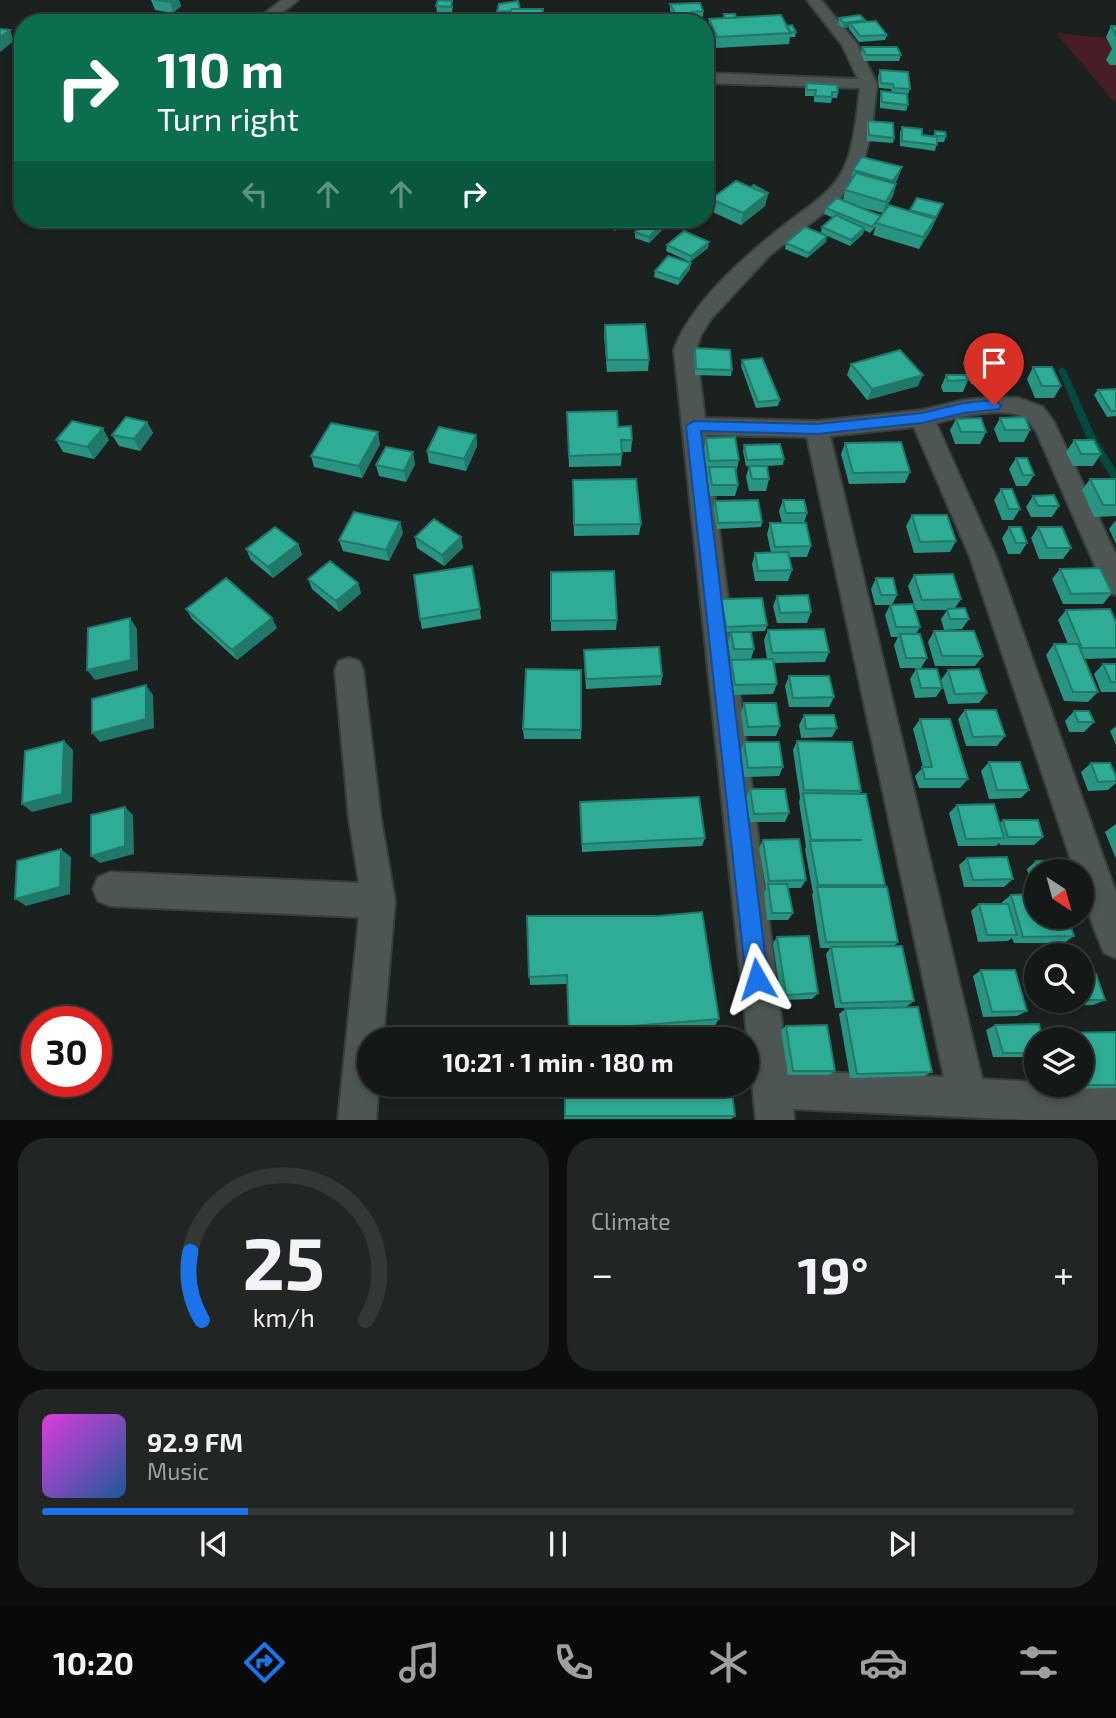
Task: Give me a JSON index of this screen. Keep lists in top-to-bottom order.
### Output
{
  "north": "bottom right",
  "page": {
    "turn": ["110 m", "Turn right"],
    "limit": "30",
    "trip": "10:21 · 1 min · 180 m",
    "tile": "Climate",
    "heat": ["−", "19°", "+"],
    "song": ["92.9 FM", "Music"],
    "tabs": "10:20",
    "gauge": ["25", "km/h"]
  }
}
